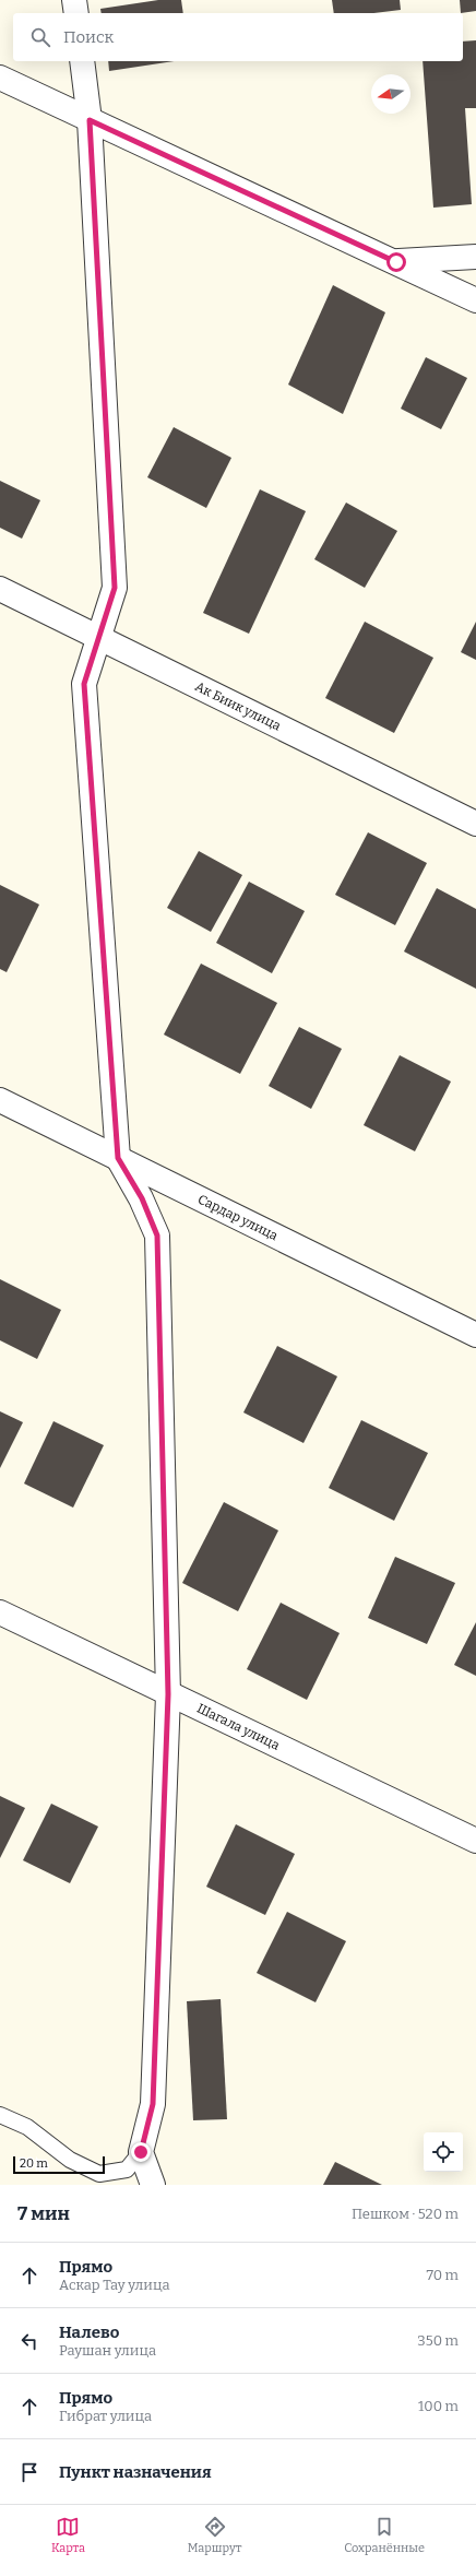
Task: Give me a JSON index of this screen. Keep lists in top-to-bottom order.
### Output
{
  "streets": {
    "street": ["Ак Биик улица", "Сардар улица", "Шагала улица"]
  },
  "scale_bar": "20 m",
  "north": "left",
  "page": {
    "search": "Поиск",
    "scale": "20 m",
    "heading": ["7 мин", "Пешком · 520 m"],
    "list": [
      ["Прямо", "Аскар Тау улица", "70 m"],
      ["Налево", "Раушан улица", "350 m"],
      ["Прямо", "Гибрат улица", "100 m"],
      "Пункт назначения"
    ],
    "nav": ["Карта", "Маршрут", "Сохранённые"]
  }
}
